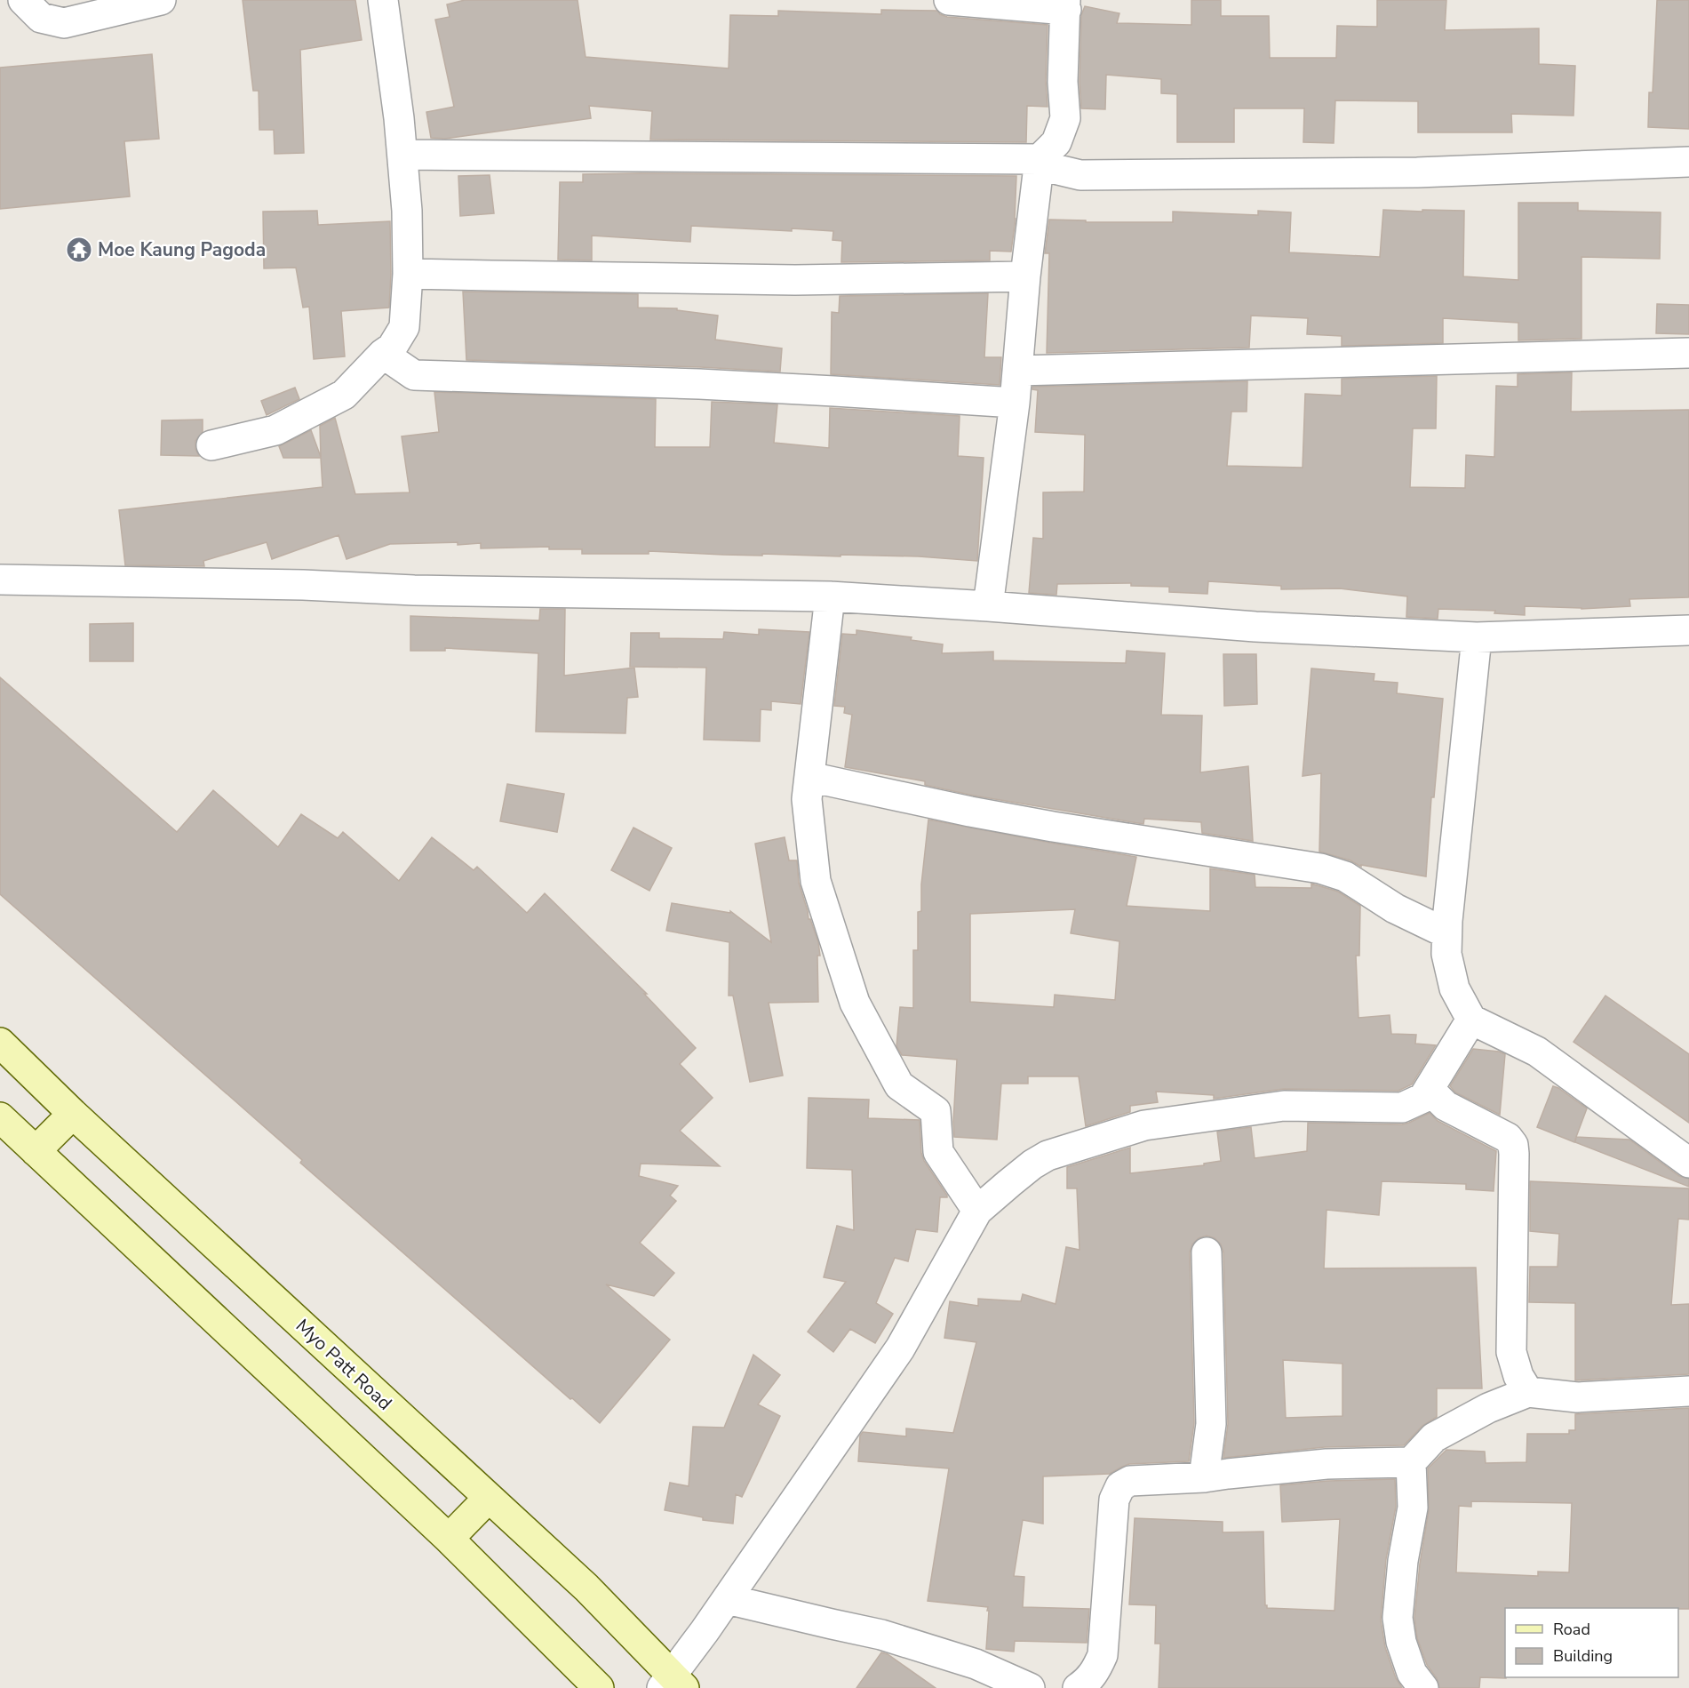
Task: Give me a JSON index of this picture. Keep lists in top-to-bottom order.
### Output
{
  "streets": {
    "main road": ["Myo Patt Road"]
  },
  "places": {
    "temple": ["Moe Kaung Pagoda"]
  },
  "legend": ["Road", "Building"]
}
